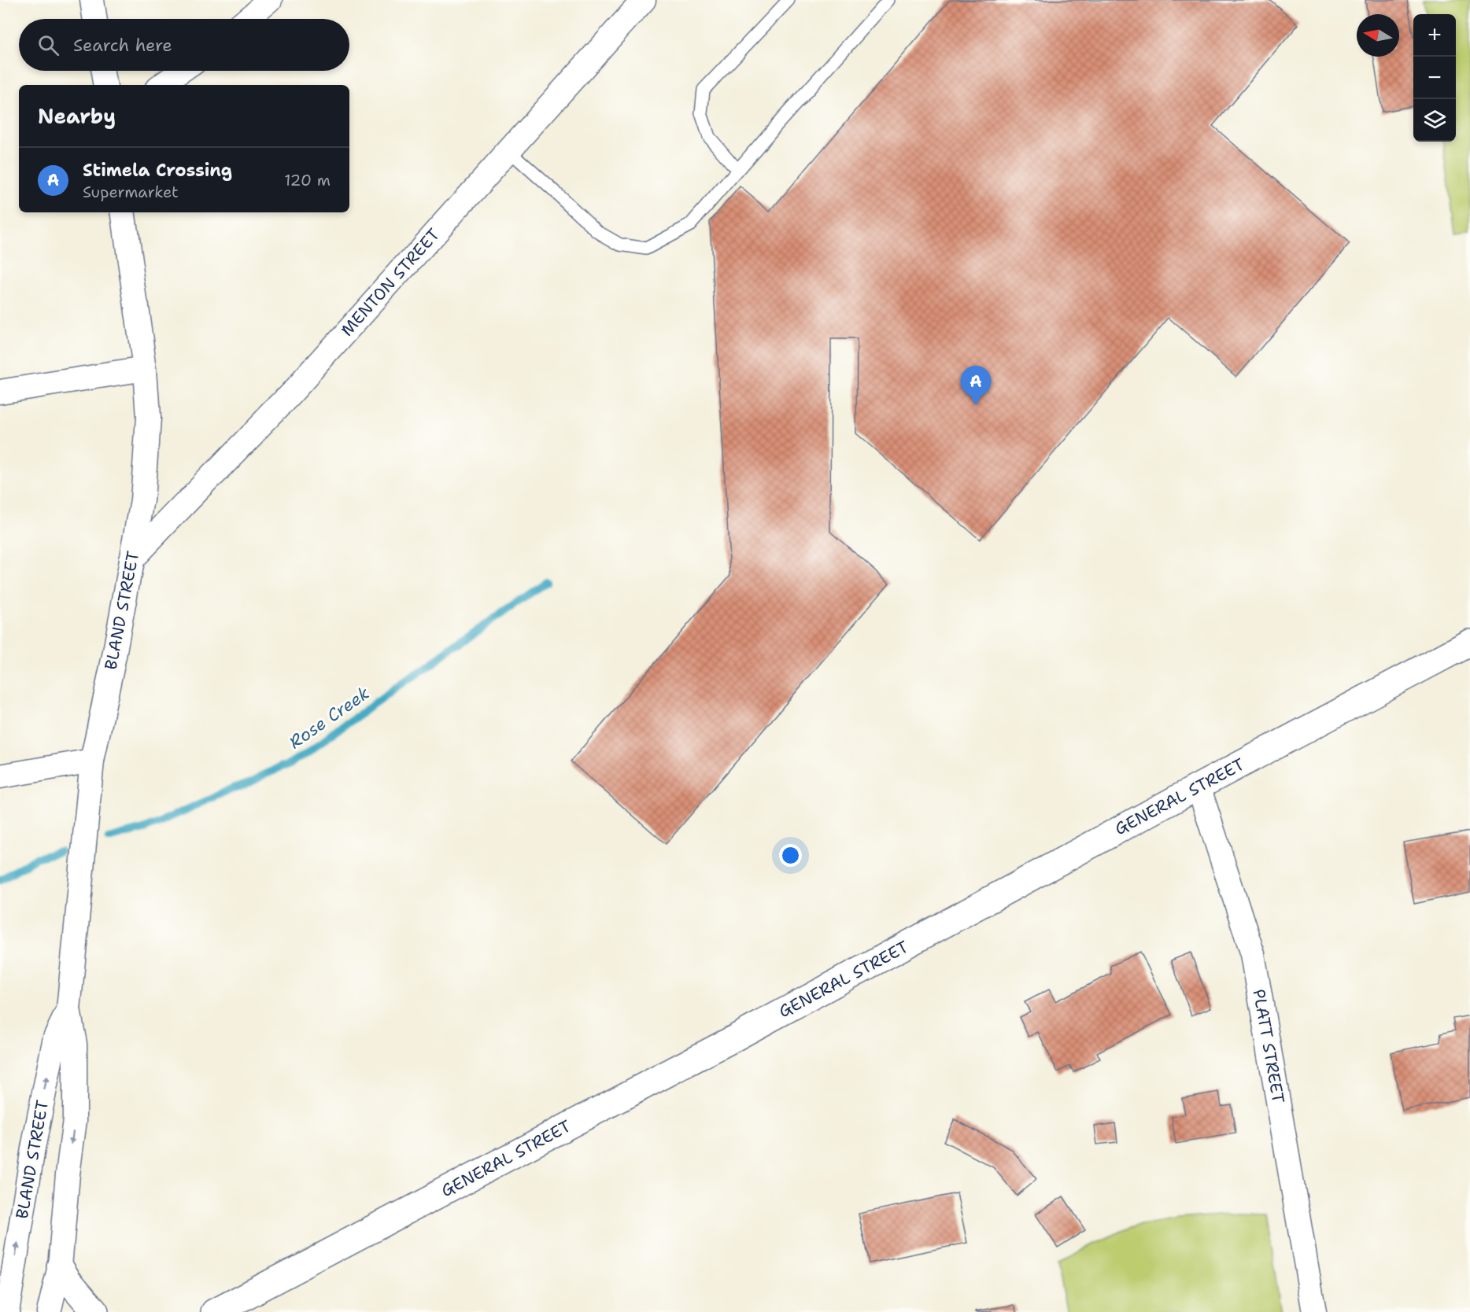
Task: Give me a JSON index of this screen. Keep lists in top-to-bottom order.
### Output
{
  "streets": {
    "main road": ["GENERAL STREET"],
    "street": ["MENTON STREET", "BLAND STREET", "PLATT STREET"]
  },
  "crossings": [
    ["MENTON STREET", "BLAND STREET"],
    ["GENERAL STREET", "PLATT STREET"]
  ],
  "water": ["Rose Creek"],
  "north": "left",
  "page": {
    "map_buttons": ["+", "−"],
    "search": "Search here",
    "heading": "Nearby",
    "list": [
      {
        "mark": "A",
        "name": "Stimela Crossing",
        "note": "Supermarket",
        "value": "120 m"
      }
    ],
    "pins": "A"
  }
}
